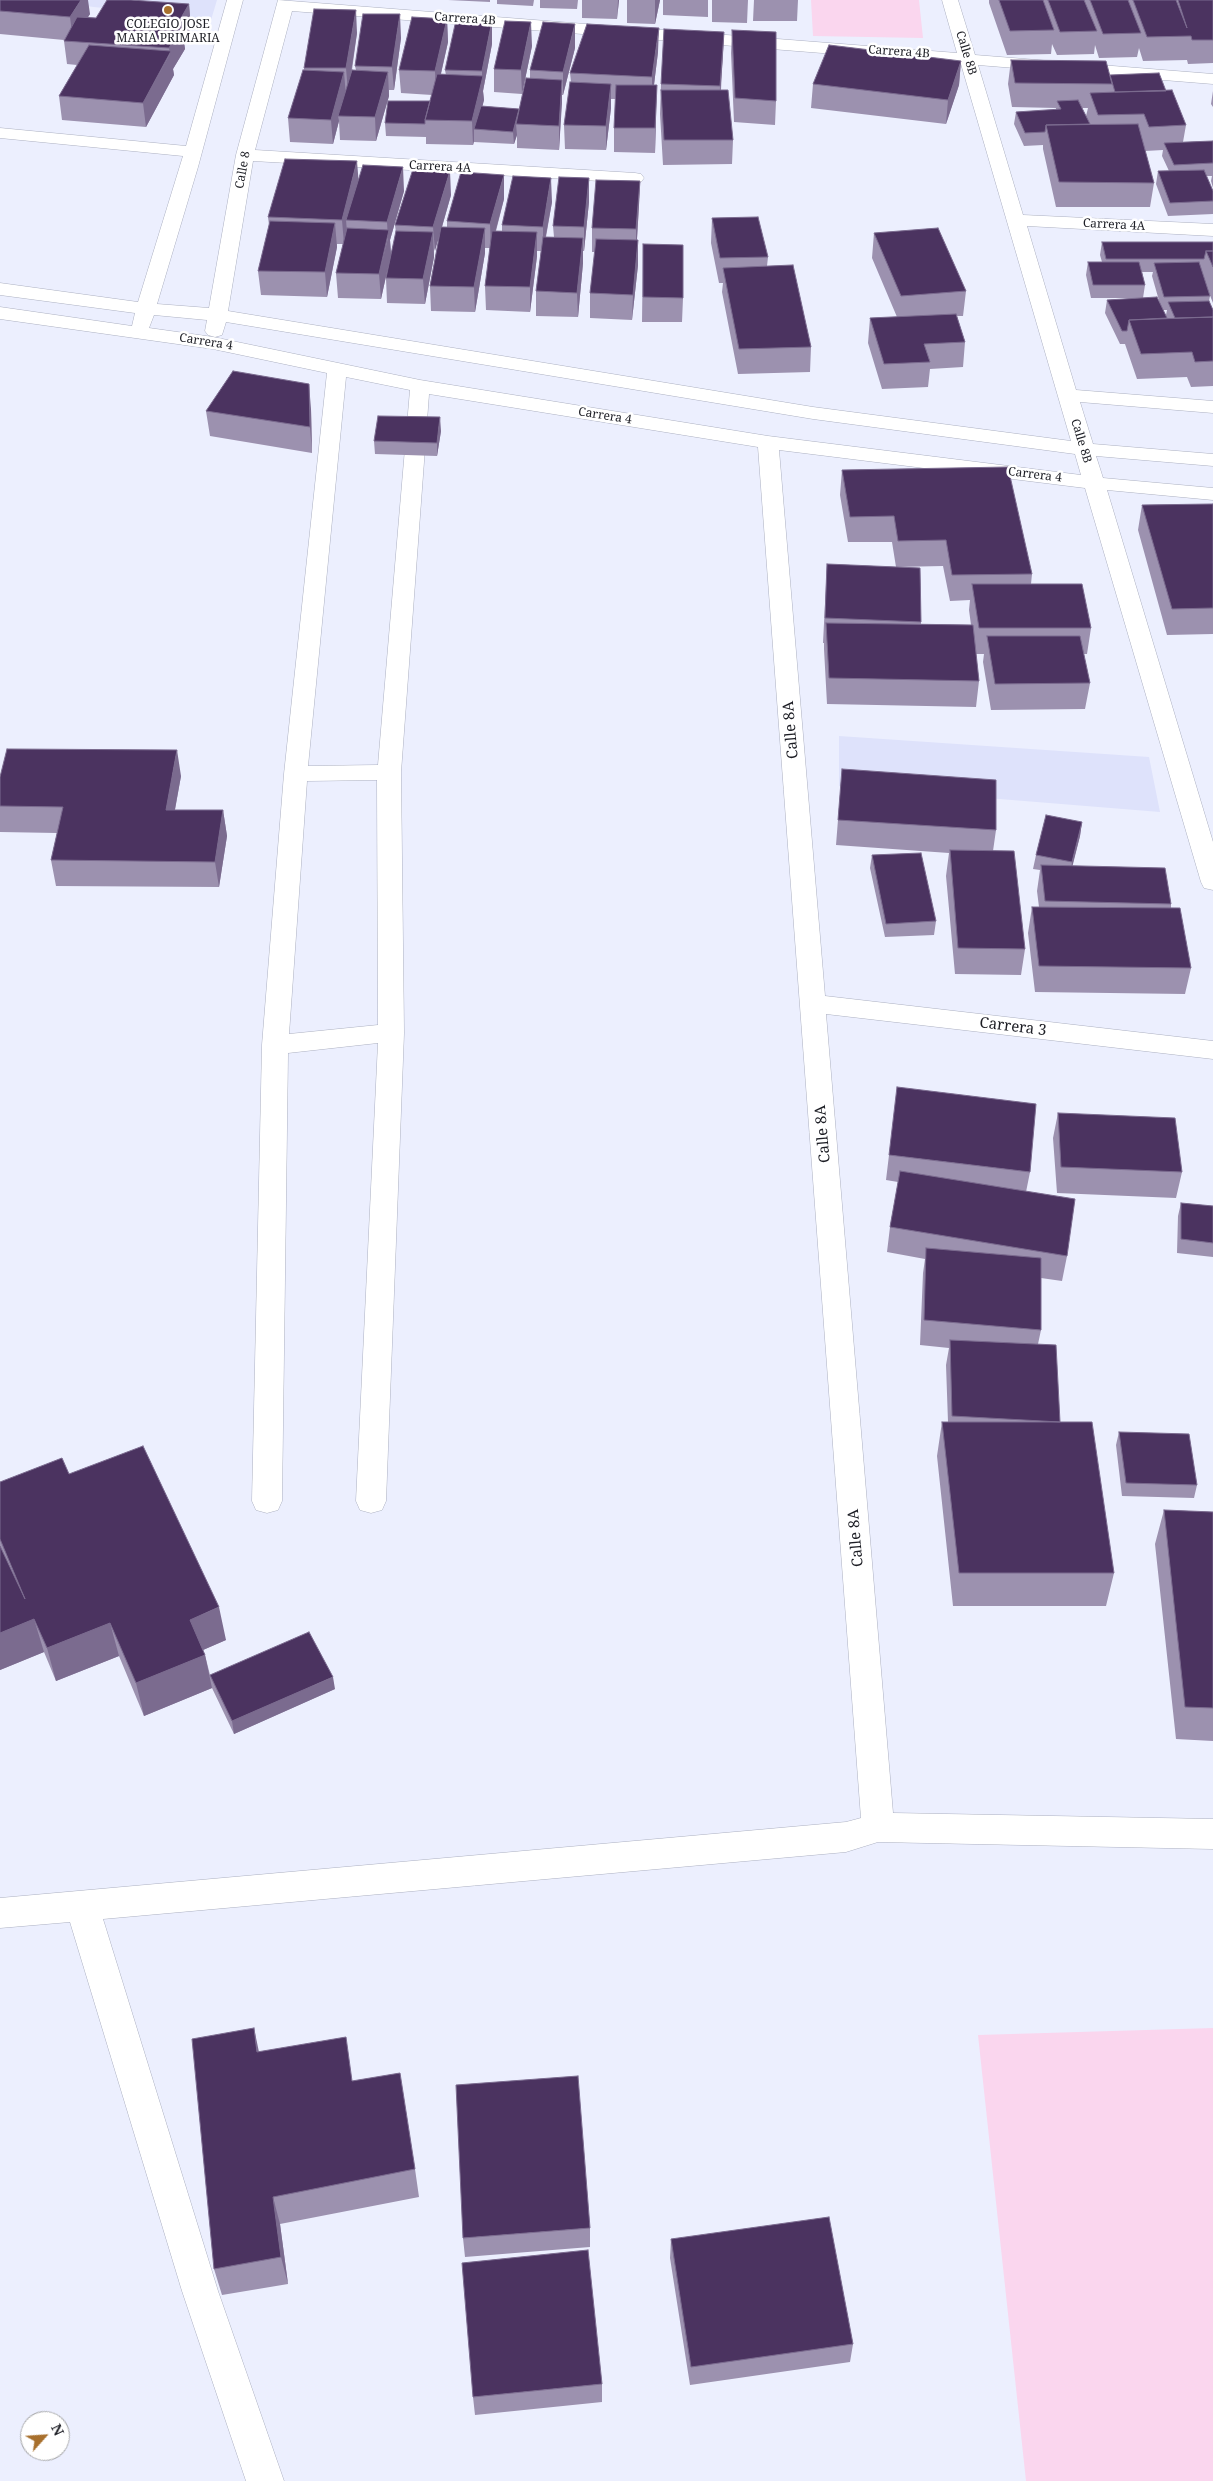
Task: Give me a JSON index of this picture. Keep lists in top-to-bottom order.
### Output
{
  "streets": {
    "street": [
      "Carrera 4B",
      "Calle 8B",
      "Carrera 4A",
      "Calle 8",
      "Carrera 4",
      "Calle 8A",
      "Carrera 3"
    ]
  },
  "crossings": [
    ["Carrera 4B", "Calle 8B"],
    ["Carrera 4B", "Calle 8"],
    ["Calle 8B", "Carrera 4A"],
    ["Calle 8B", "Carrera 4"],
    ["Carrera 4A", "Calle 8"],
    ["Calle 8", "Carrera 4"],
    ["Carrera 4", "Calle 8A"],
    ["Calle 8A", "Carrera 3"]
  ],
  "places": ["COLEGIO JOSE MARIA PRIMARIA"],
  "north": "top right"
}
